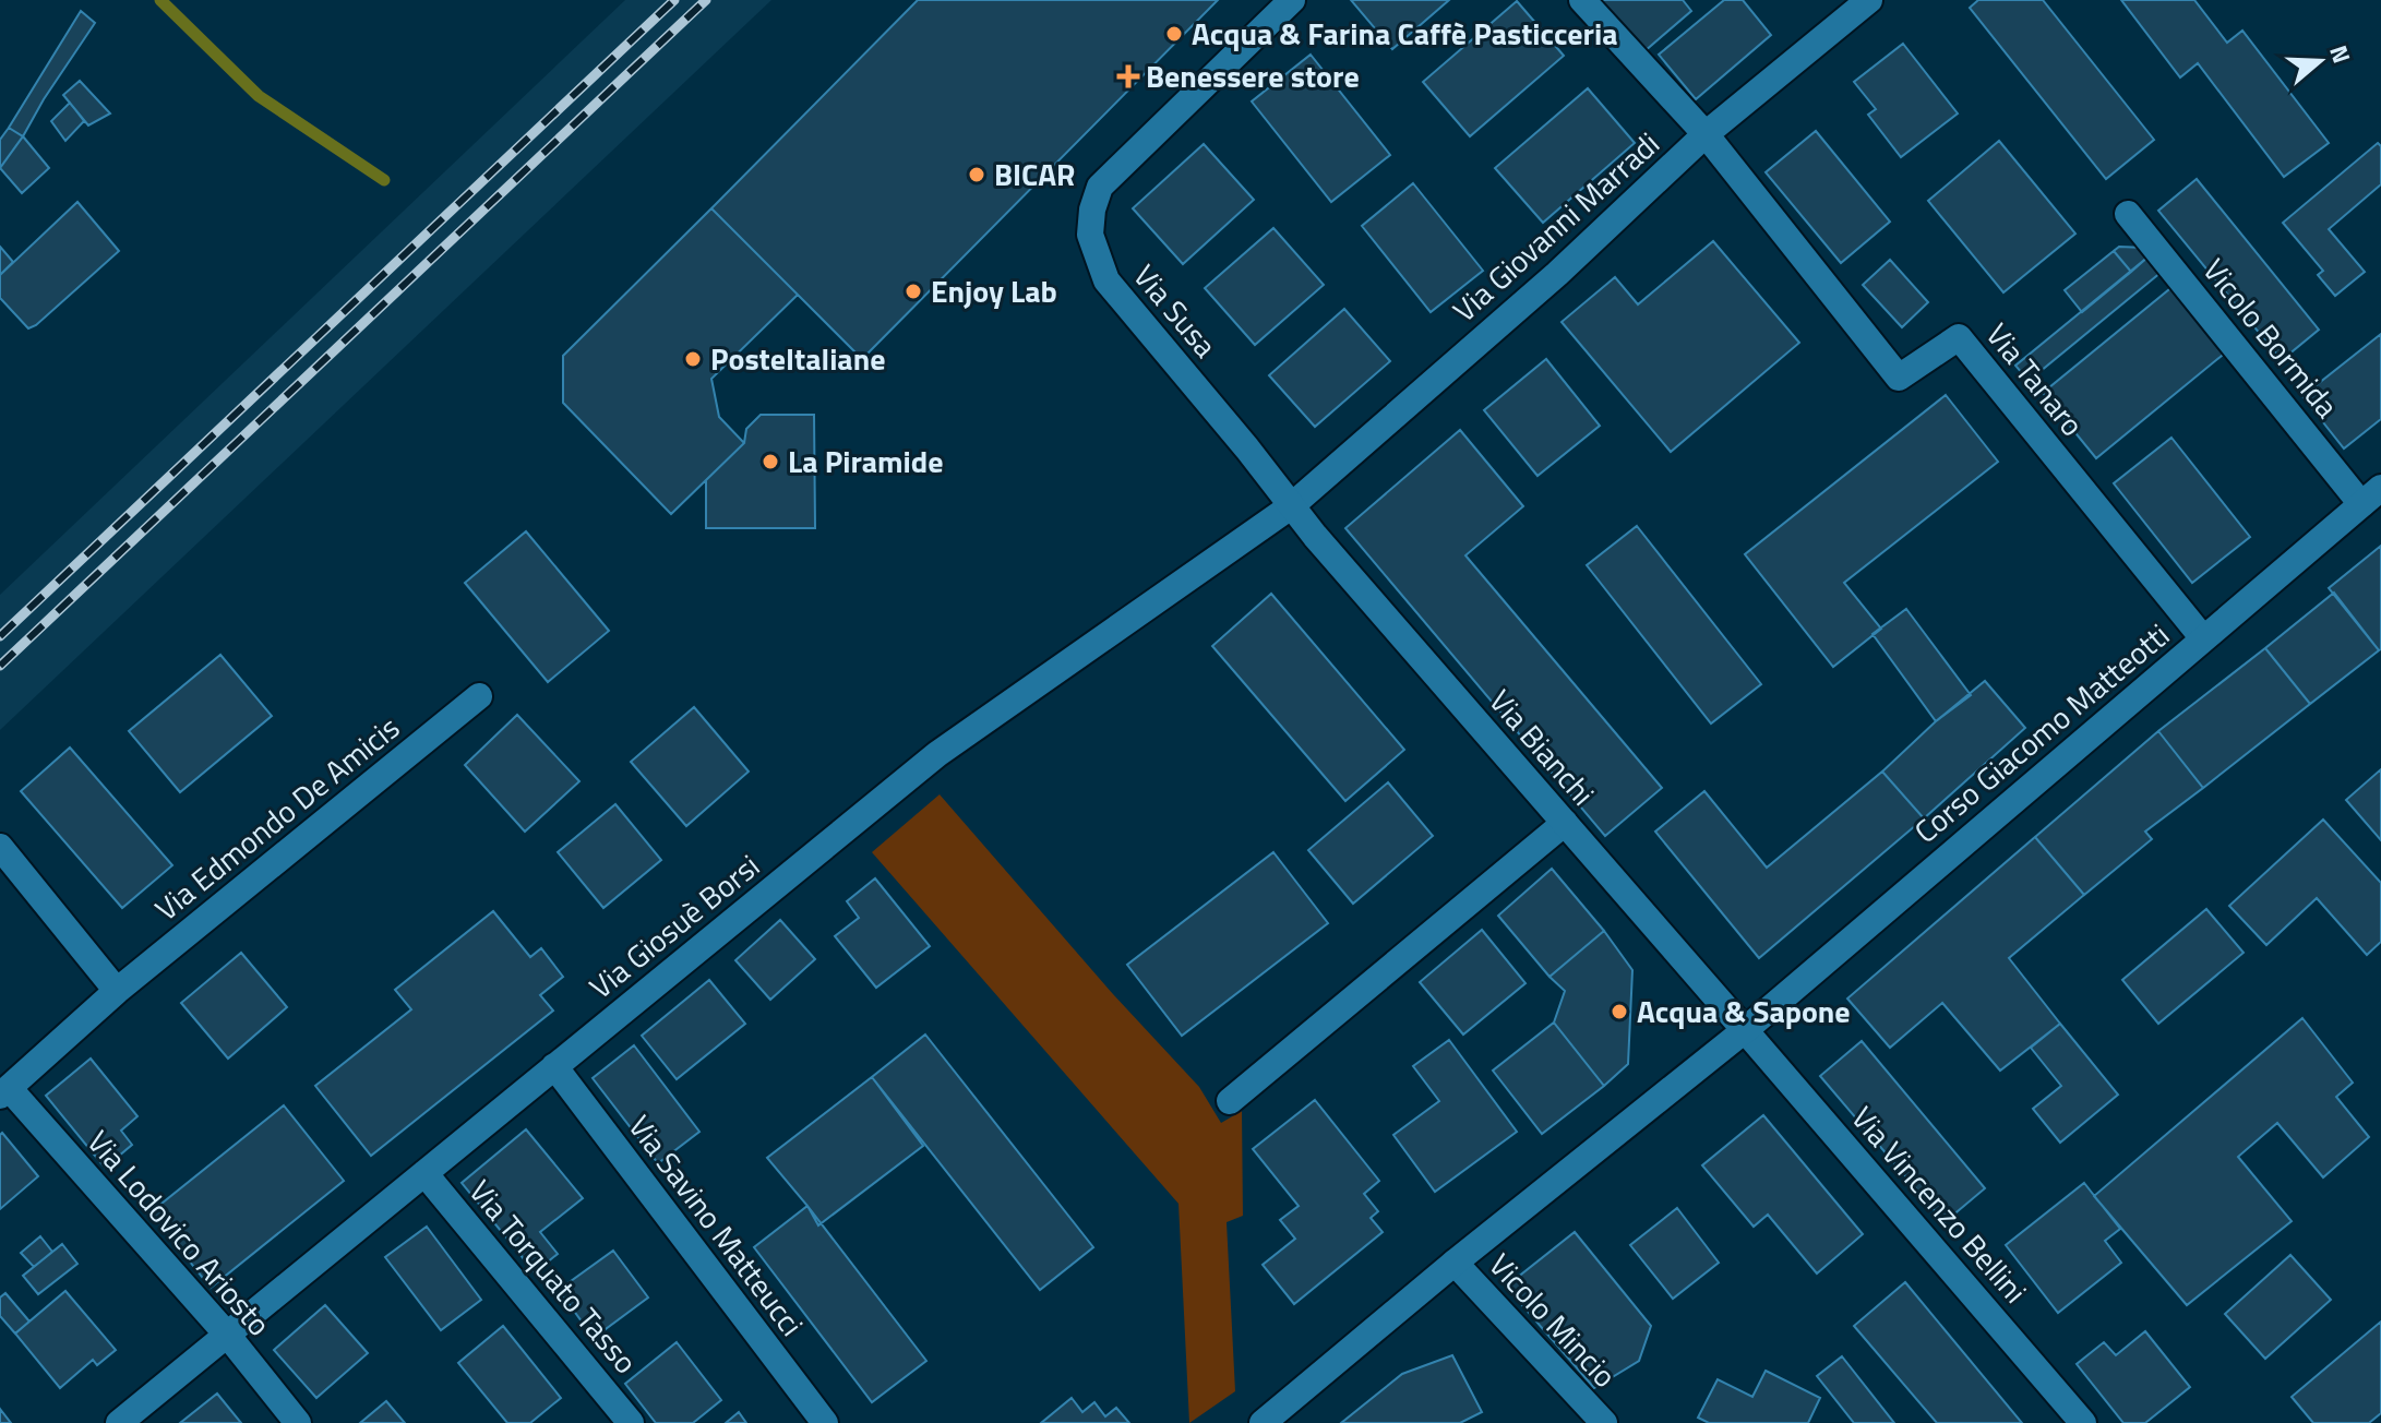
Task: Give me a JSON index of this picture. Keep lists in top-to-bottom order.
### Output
{
  "streets": {
    "street": [
      "Via Giovanni Marradi",
      "Via Susa",
      "Vicolo Bormida",
      "Via Tanaro",
      "Corso Giacomo Matteotti",
      "Via Bianchi",
      "Via Edmondo De Amicis",
      "Via Giosuè Borsi",
      "Via Vincenzo Bellini",
      "Via Savino Matteucci",
      "Via Lodovico Ariosto",
      "Via Torquato Tasso",
      "Vicolo Mincio"
    ]
  },
  "crossings": [
    ["Via Giovanni Marradi", "Via Susa"],
    ["Via Giovanni Marradi", "Via Tanaro"],
    ["Via Giovanni Marradi", "Via Bianchi"],
    ["Via Giovanni Marradi", "Via Giosuè Borsi"],
    ["Via Susa", "Via Bianchi"],
    ["Via Susa", "Via Giosuè Borsi"],
    ["Vicolo Bormida", "Corso Giacomo Matteotti"],
    ["Via Tanaro", "Corso Giacomo Matteotti"],
    ["Corso Giacomo Matteotti", "Via Bianchi"],
    ["Corso Giacomo Matteotti", "Via Vincenzo Bellini"],
    ["Corso Giacomo Matteotti", "Vicolo Mincio"],
    ["Via Bianchi", "Via Giosuè Borsi"],
    ["Via Bianchi", "Via Vincenzo Bellini"],
    ["Via Edmondo De Amicis", "Via Lodovico Ariosto"],
    ["Via Giosuè Borsi", "Via Savino Matteucci"],
    ["Via Giosuè Borsi", "Via Lodovico Ariosto"],
    ["Via Giosuè Borsi", "Via Torquato Tasso"]
  ],
  "places": {
    "other": [
      "Acqua & Farina Caffè Pasticceria",
      "BICAR",
      "Enjoy Lab",
      "PosteItaliane",
      "La Piramide",
      "Acqua & Sapone"
    ],
    "health": ["Benessere store"]
  },
  "north": "right"
}
